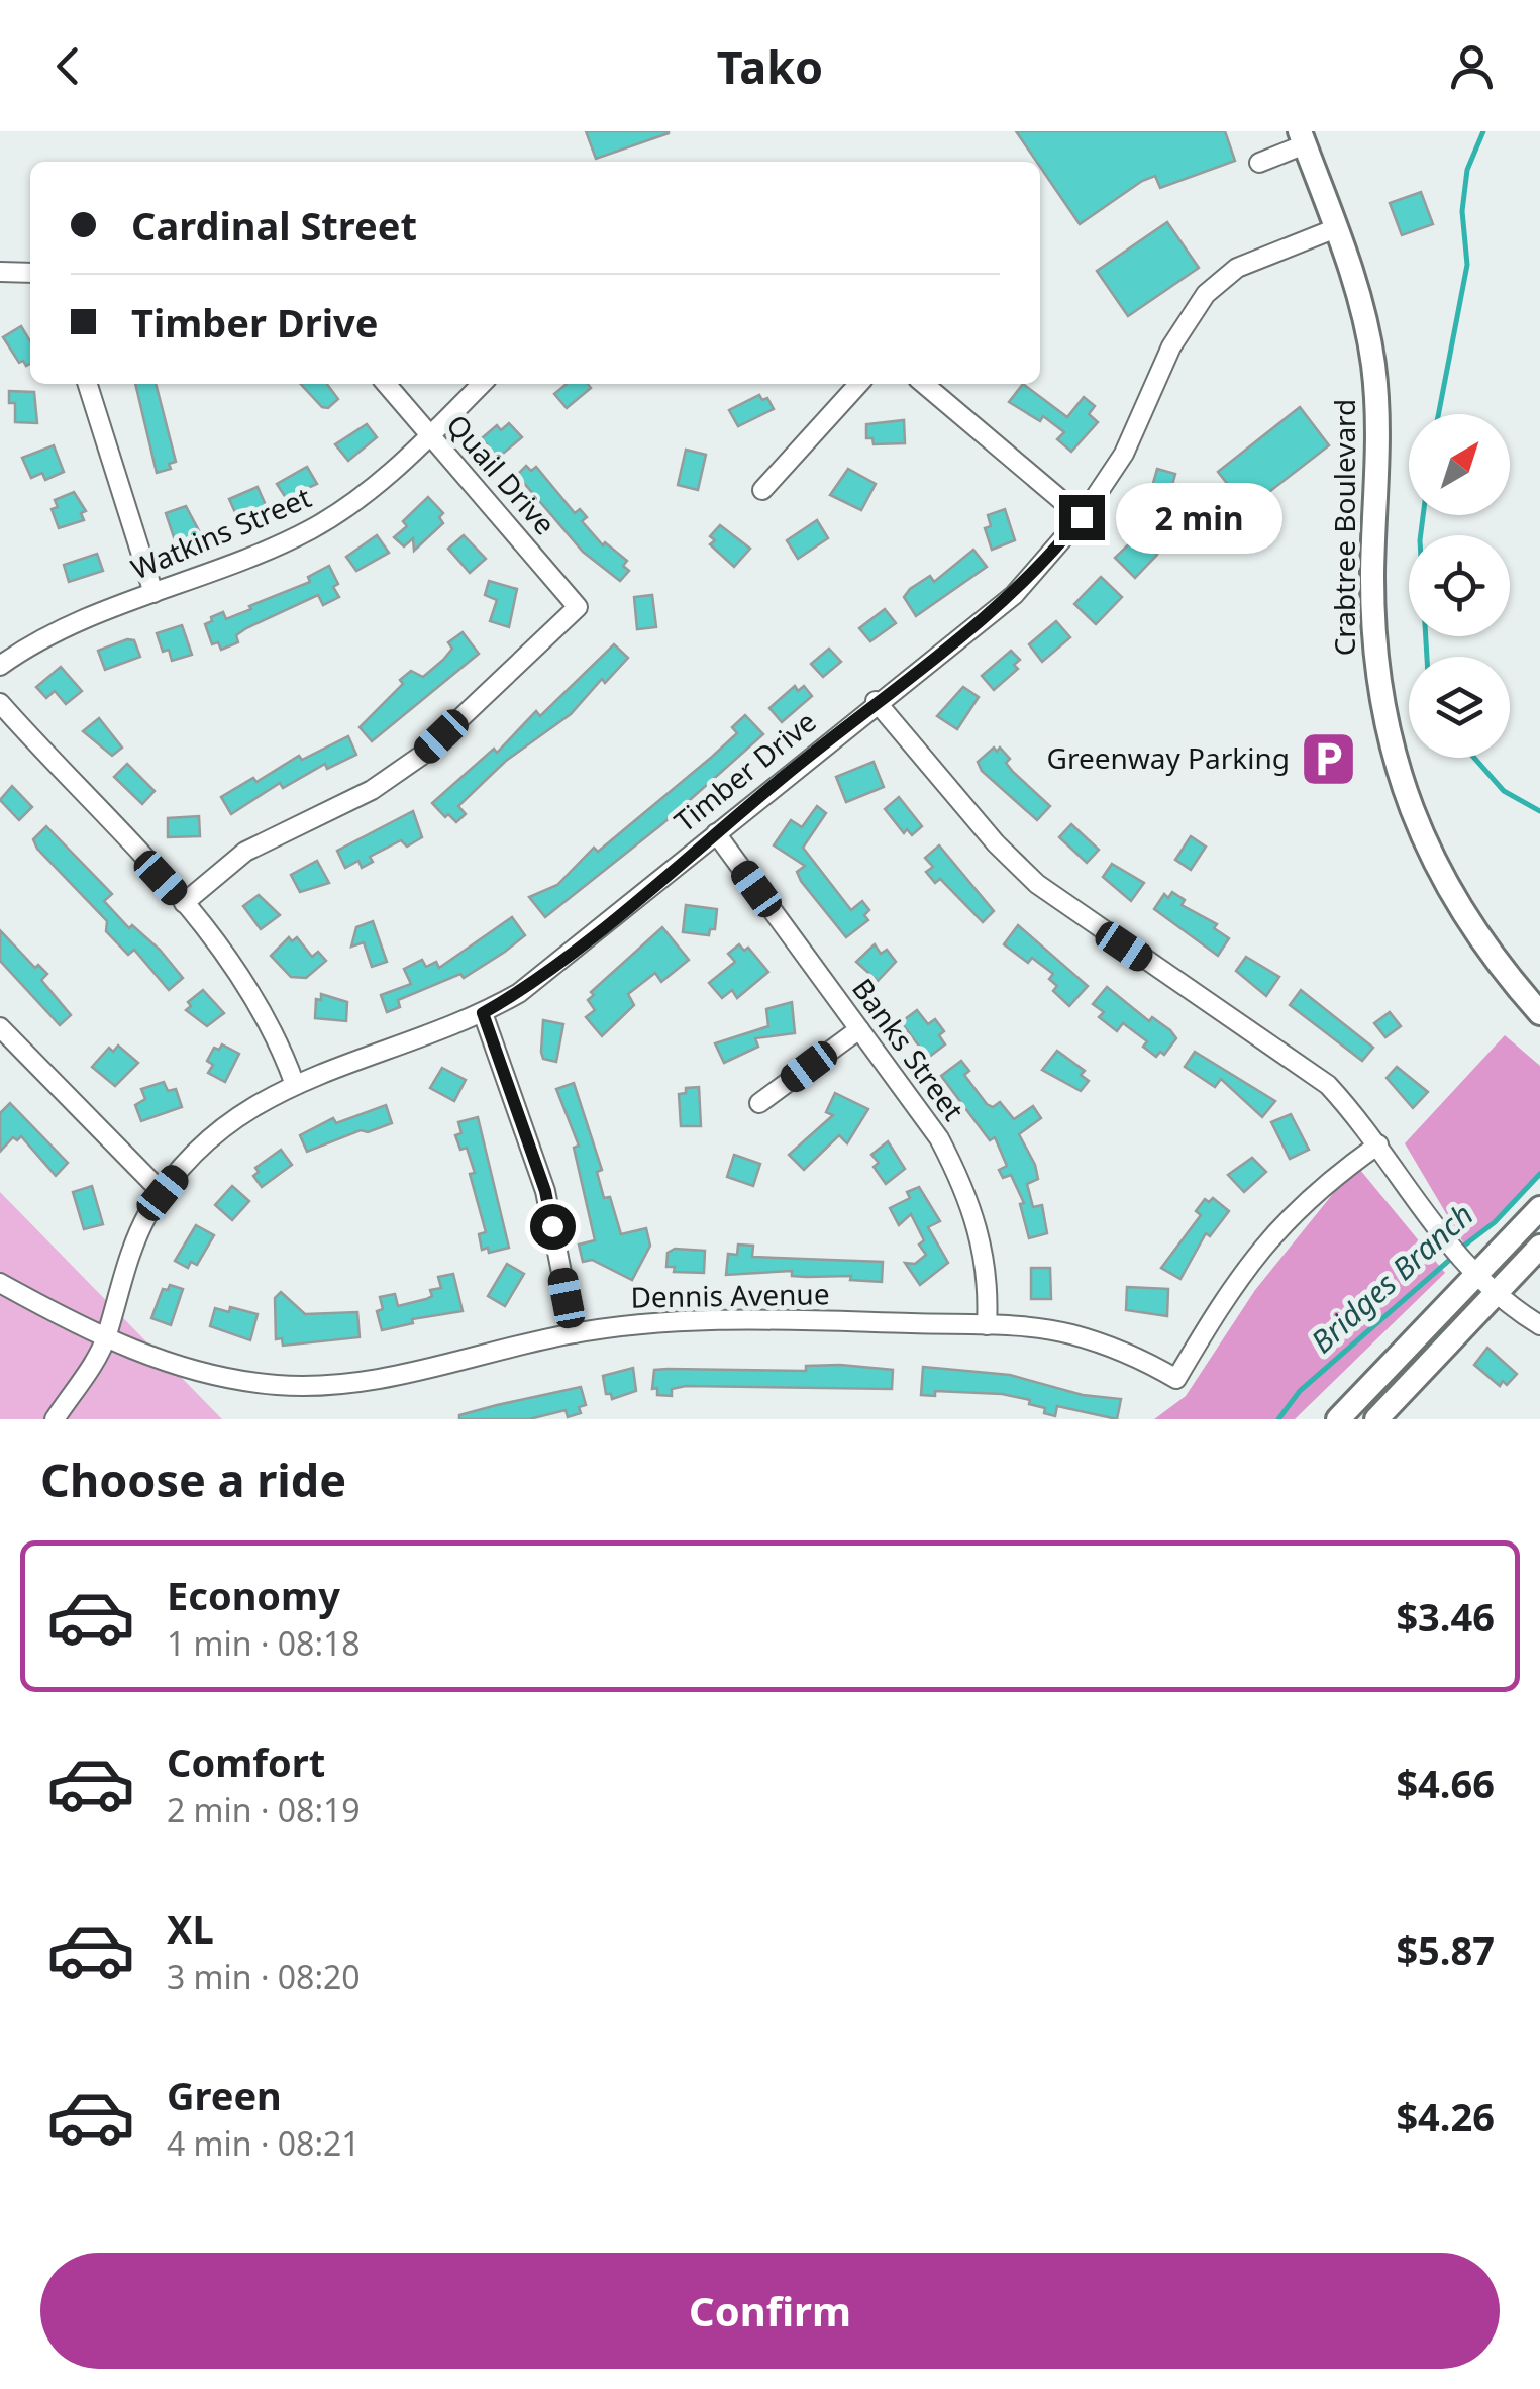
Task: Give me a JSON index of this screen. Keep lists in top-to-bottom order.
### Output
{
  "streets": {
    "main road": ["Crabtree Boulevard"],
    "street": [
      "Quail Drive",
      "Watkins Street",
      "Timber Drive",
      "Banks Street",
      "Dennis Avenue"
    ]
  },
  "crossings": [
    ["Quail Drive", "Watkins Street"],
    ["Crabtree Boulevard", "Timber Drive"],
    ["Timber Drive", "Banks Street"],
    ["Timber Drive", "Dennis Avenue"],
    ["Banks Street", "Dennis Avenue"]
  ],
  "water": ["Bridges Branch"],
  "places": {
    "parking": ["Greenway Parking"]
  },
  "north": "top right",
  "page": {
    "header": "Tako",
    "banner": ["Cardinal Street", "Timber Drive"],
    "bubble": "2 min",
    "heading": "Choose a ride",
    "list": [
      {
        "name": "Economy",
        "note": "1 min · 08:18",
        "value": "$3.46"
      },
      {
        "name": "Comfort",
        "note": "2 min · 08:19",
        "value": "$4.66"
      },
      {
        "name": "XL",
        "note": "3 min · 08:20",
        "value": "$5.87"
      },
      {
        "name": "Green",
        "note": "4 min · 08:21",
        "value": "$4.26"
      }
    ],
    "buttons": "Confirm"
  }
}
